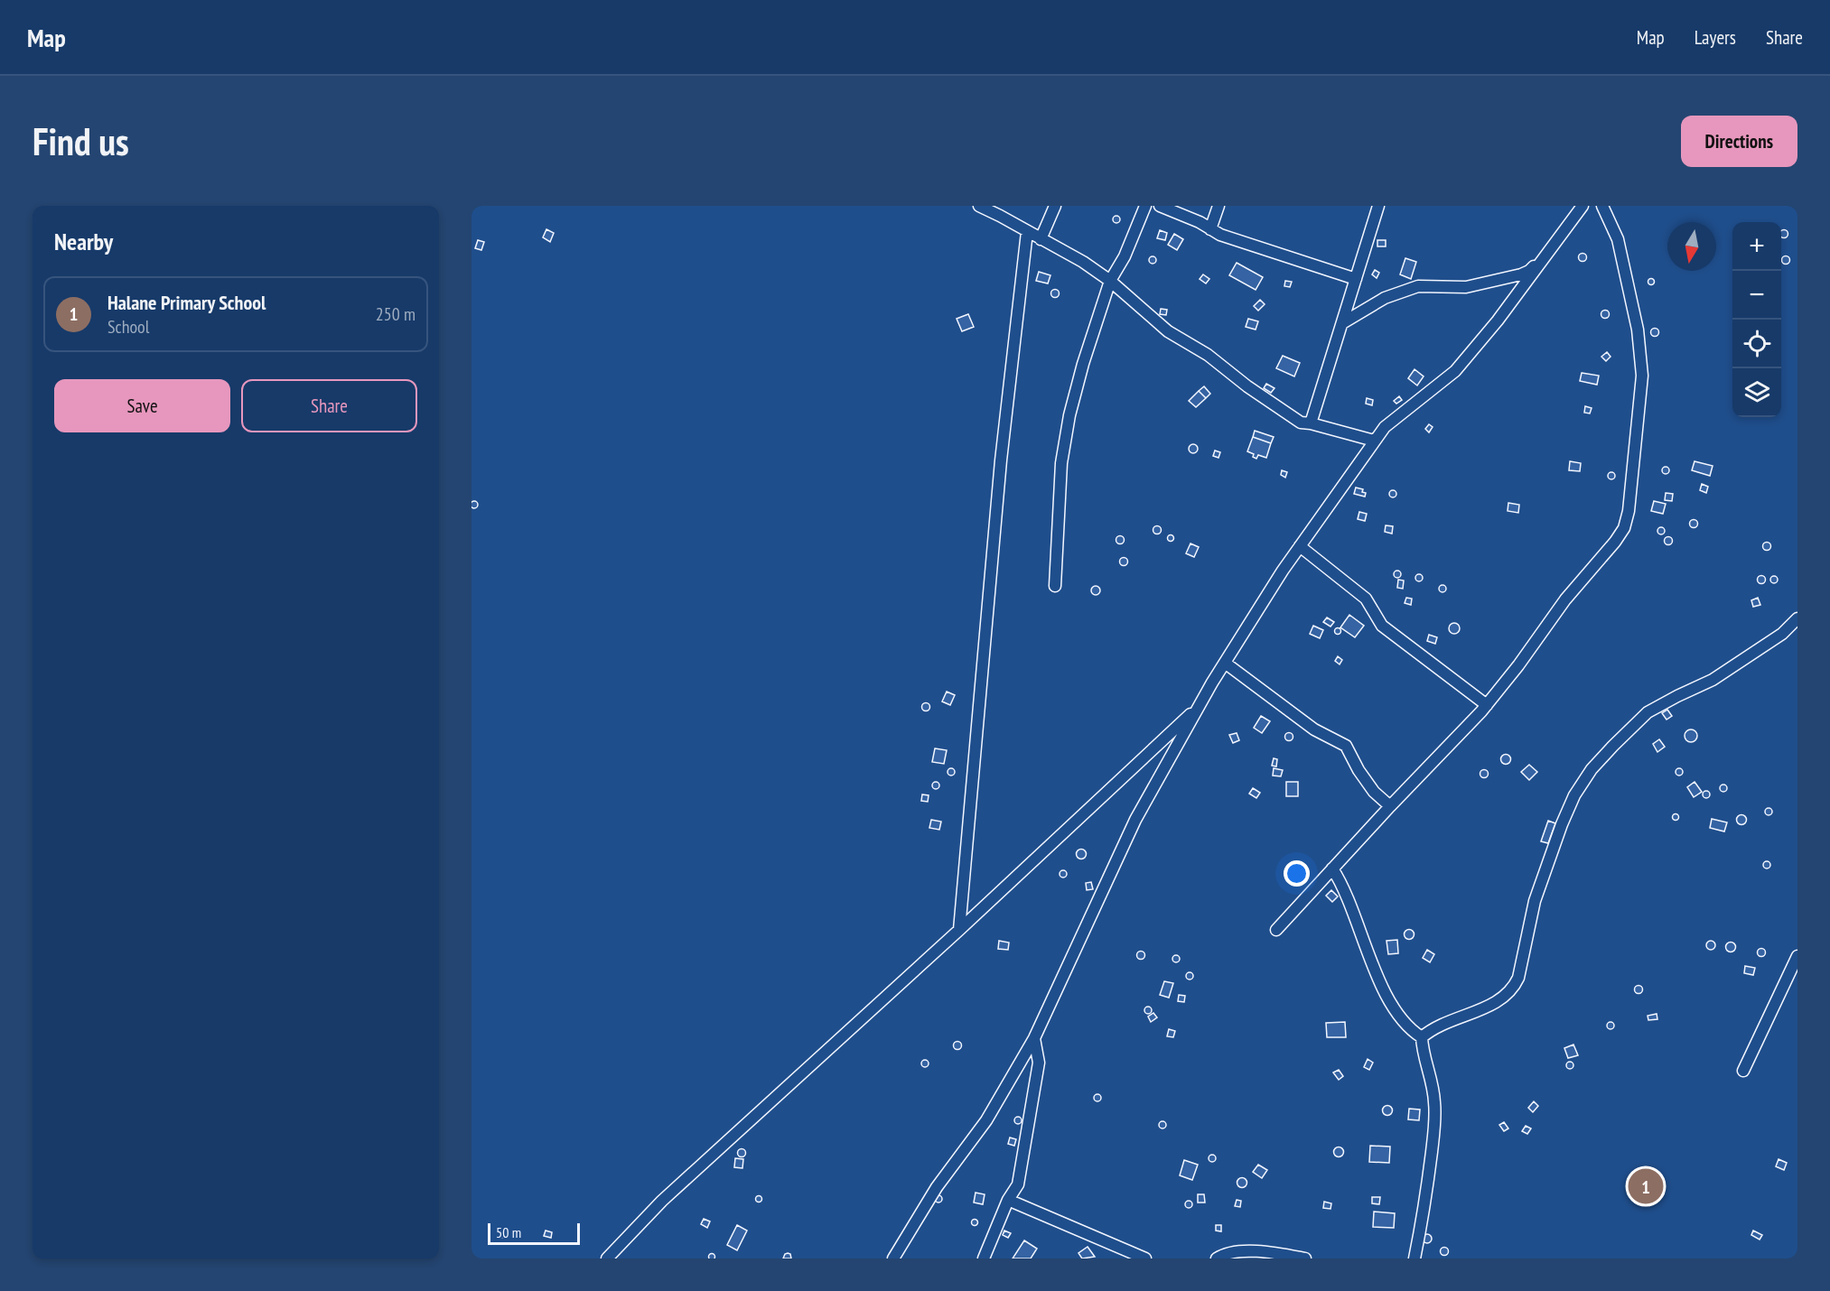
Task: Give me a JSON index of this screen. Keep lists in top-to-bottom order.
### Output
{
  "scale_bar": "50 m",
  "north": "bottom",
  "page": {
    "header": "Map",
    "nav": ["Map", "Layers", "Share"],
    "buttons": [
      "Directions",
      ["Save", "Share"]
    ],
    "title": "Find us",
    "heading": "Nearby",
    "map_buttons": ["+", "−"],
    "list": [
      {
        "mark": "1",
        "name": "Halane Primary School",
        "note": "School",
        "value": "250 m"
      }
    ],
    "pins": "1",
    "scale": "50 m"
  }
}
